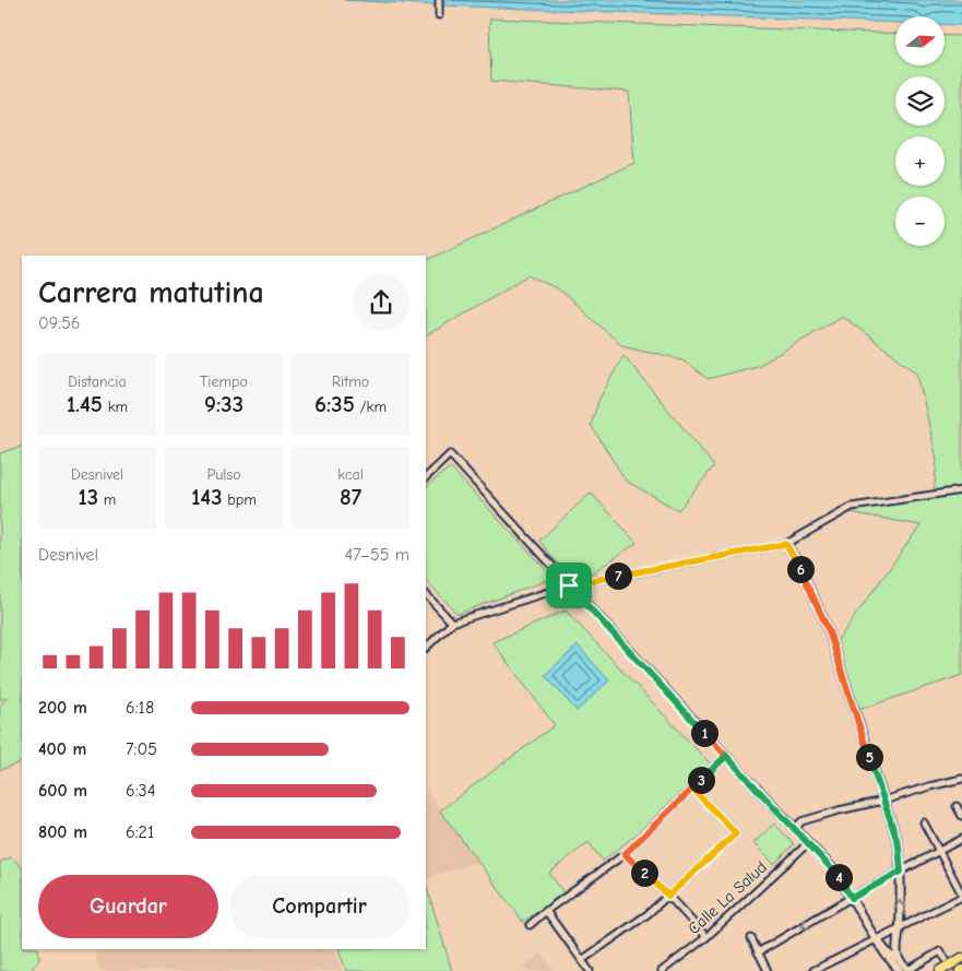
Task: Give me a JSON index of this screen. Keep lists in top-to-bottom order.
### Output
{
  "streets": {
    "street": ["Calle La Salud"]
  },
  "north": "right",
  "page": {
    "map_buttons": ["+", "−"],
    "heading": ["Carrera matutina", "09:56"],
    "stats": [
      ["Distancia", "1.45 km"],
      ["Tiempo", "9:33"],
      ["Ritmo", "6:35 /km"],
      ["Desnivel", "13 m"],
      ["Pulso", "143 bpm"],
      ["kcal", "87"]
    ],
    "chart": ["Desnivel", "47–55 m"],
    "pins": [
      "6",
      "7",
      "1",
      "5",
      "3",
      "2",
      "4"
    ],
    "list": [
      {
        "name": "200 m",
        "note": "6:18"
      },
      {
        "name": "400 m",
        "note": "7:05"
      },
      {
        "name": "600 m",
        "note": "6:34"
      },
      {
        "name": "800 m",
        "note": "6:21"
      }
    ],
    "buttons": ["Guardar", "Compartir"]
  }
}
